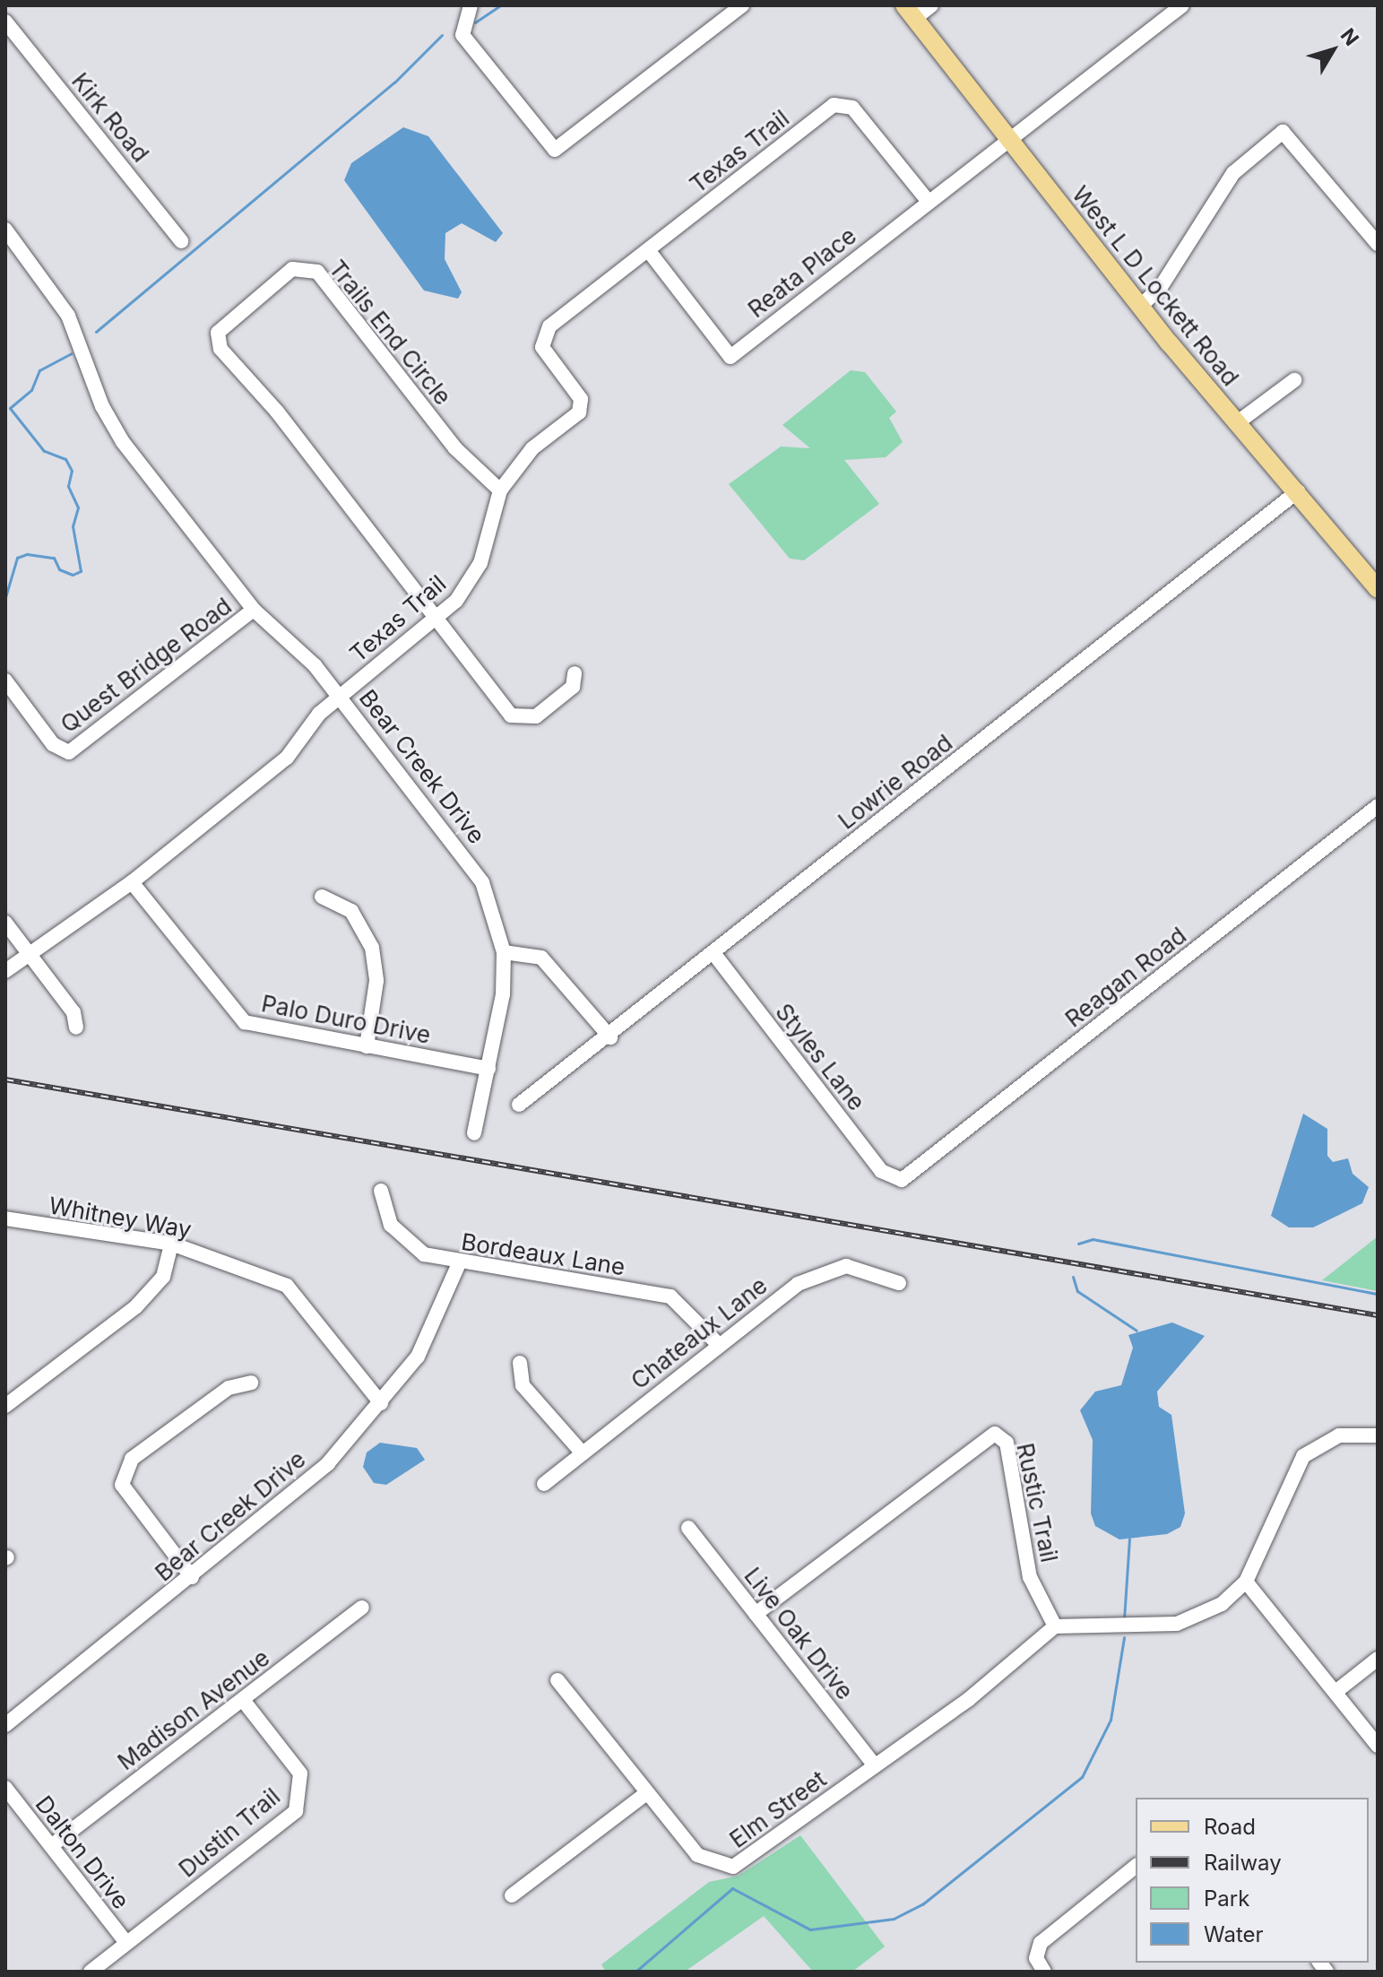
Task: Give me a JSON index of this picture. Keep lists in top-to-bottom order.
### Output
{
  "streets": {
    "main road": ["West L D Lockett Road"],
    "street": [
      "Kirk Road",
      "Texas Trail",
      "Reata Place",
      "Trails End Circle",
      "Quest Bridge Road",
      "Bear Creek Drive",
      "Lowrie Road",
      "Reagan Road",
      "Palo Duro Drive",
      "Styles Lane",
      "Whitney Way",
      "Bordeaux Lane",
      "Chateaux Lane",
      "Rustic Trail",
      "Live Oak Drive",
      "Madison Avenue",
      "Elm Street",
      "Dustin Trail",
      "Dalton Drive"
    ]
  },
  "crossings": [
    ["Texas Trail", "Reata Place"],
    ["Texas Trail", "Trails End Circle"],
    ["Texas Trail", "Bear Creek Drive"],
    ["Texas Trail", "Palo Duro Drive"],
    ["Reata Place", "West L D Lockett Road"],
    ["West L D Lockett Road", "Lowrie Road"],
    ["Quest Bridge Road", "Bear Creek Drive"],
    ["Bear Creek Drive", "Palo Duro Drive"],
    ["Bear Creek Drive", "Whitney Way"],
    ["Bear Creek Drive", "Bordeaux Lane"],
    ["Lowrie Road", "Styles Lane"],
    ["Reagan Road", "Styles Lane"],
    ["Bordeaux Lane", "Chateaux Lane"],
    ["Rustic Trail", "Live Oak Drive"],
    ["Rustic Trail", "Elm Street"],
    ["Live Oak Drive", "Elm Street"],
    ["Madison Avenue", "Dustin Trail"],
    ["Madison Avenue", "Dalton Drive"],
    ["Dustin Trail", "Dalton Drive"]
  ],
  "legend": [
    "Road",
    "Railway",
    "Park",
    "Water"
  ],
  "north": "top right"
}
